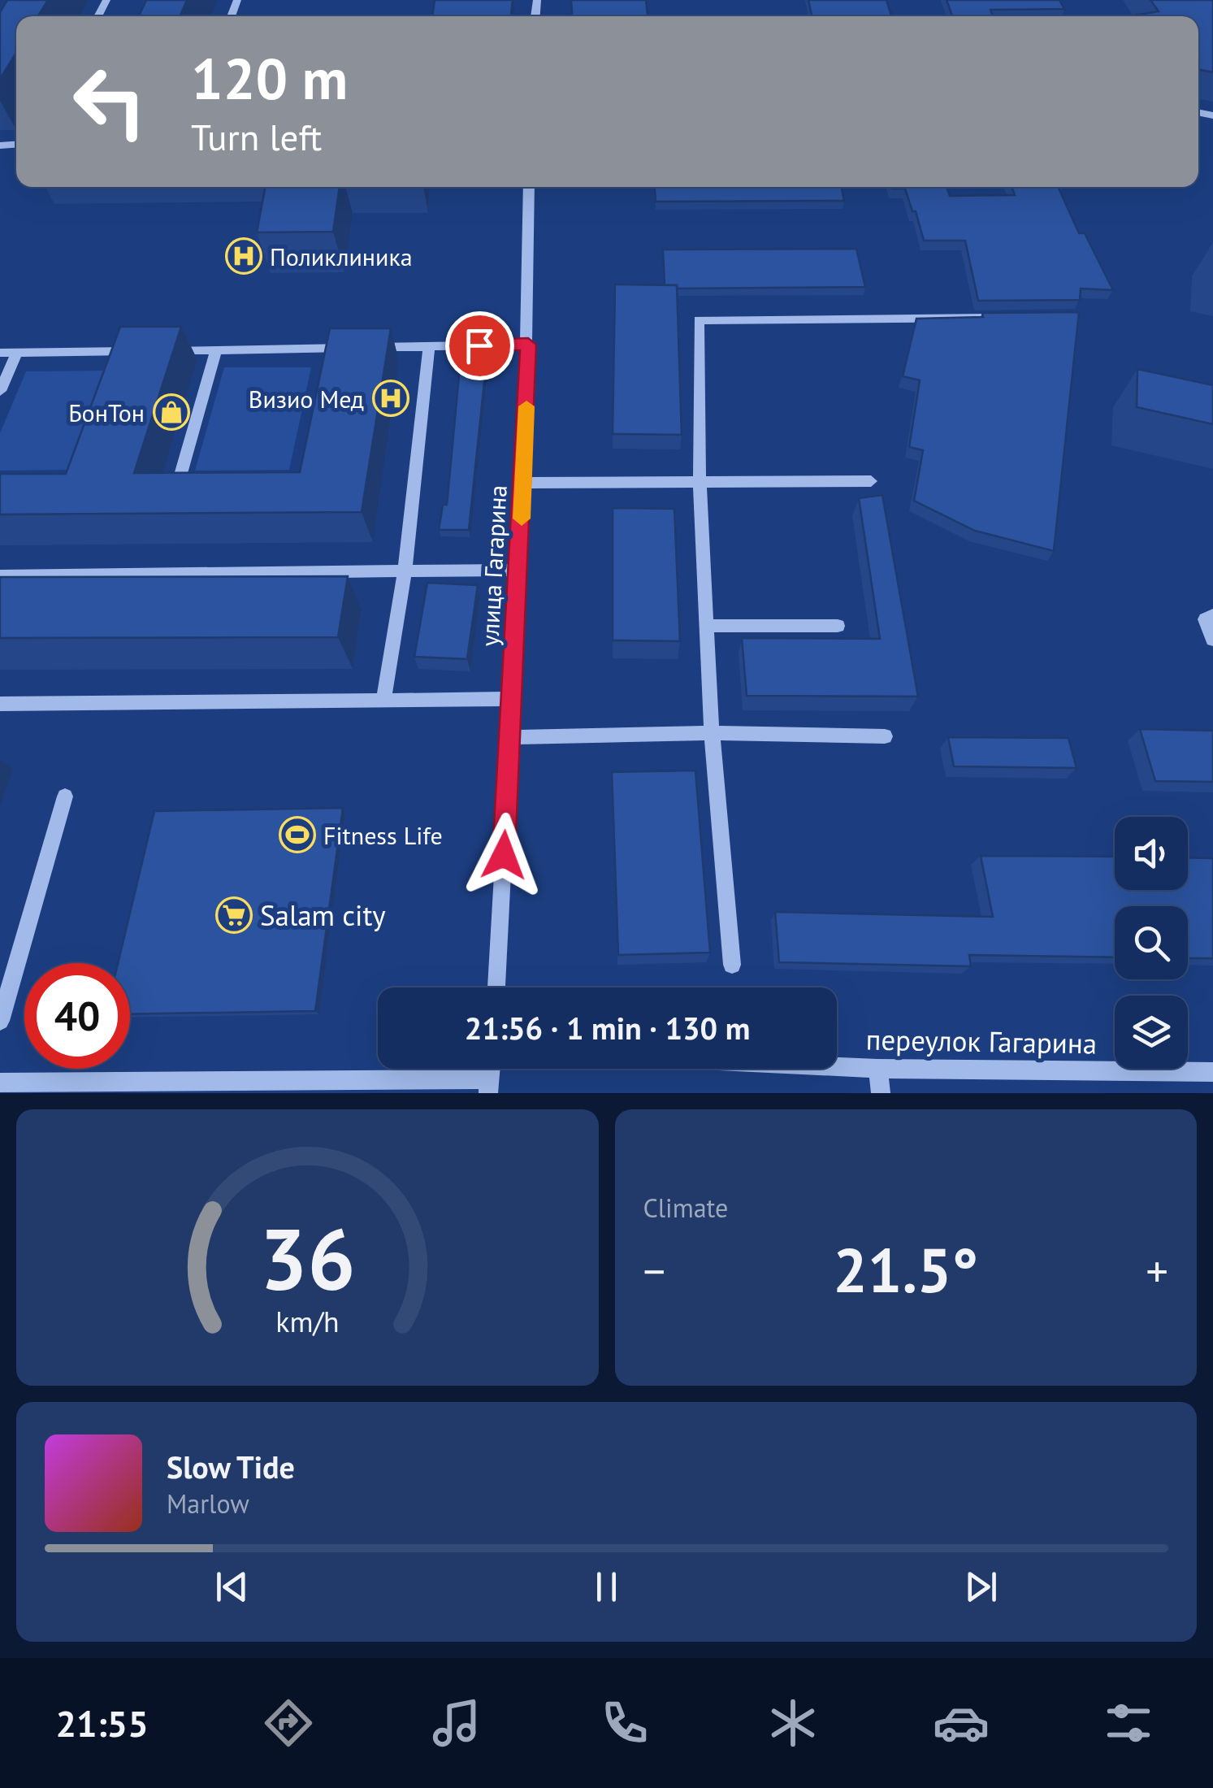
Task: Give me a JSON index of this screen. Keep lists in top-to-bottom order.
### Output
{
  "streets": {
    "street": ["улица Гагарина", "переулок Гагарина"]
  },
  "places": {
    "hospital": ["Поликлиника", "Визио Мед"],
    "shop": ["БонТон"],
    "sports": ["Fitness Life"],
    "supermarket": ["Salam city"]
  },
  "page": {
    "turn": ["120 m", "Turn left"],
    "limit": "40",
    "trip": "21:56 · 1 min · 130 m",
    "tile": "Climate",
    "heat": ["−", "21.5°", "+"],
    "song": ["Slow Tide", "Marlow"],
    "tabs": "21:55",
    "gauge": ["36", "km/h"]
  }
}
